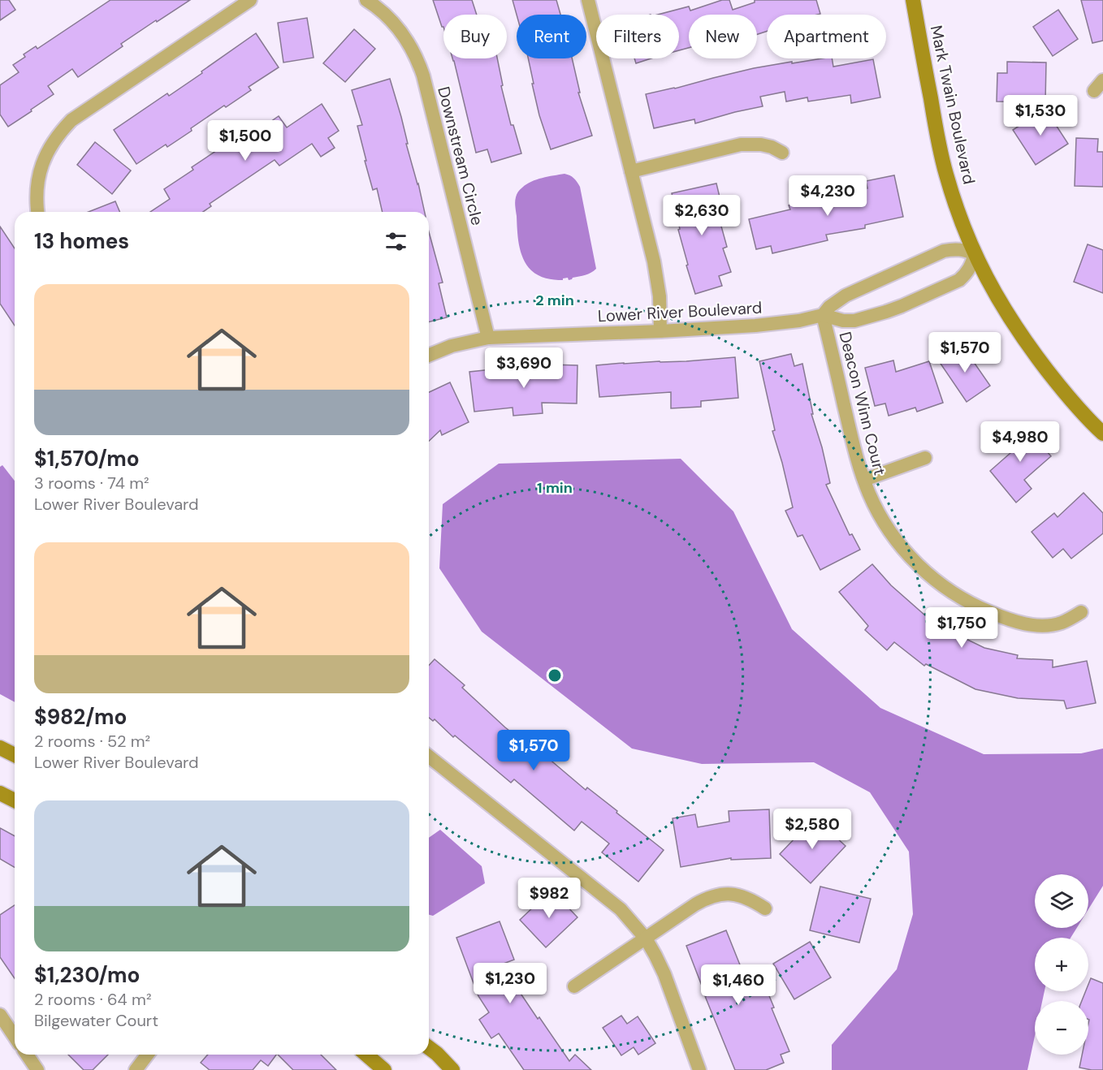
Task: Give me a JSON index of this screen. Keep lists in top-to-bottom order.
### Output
{
  "streets": {
    "street": [
      "Mark Twain Boulevard",
      "Downstream Circle",
      "Lower River Boulevard",
      "Deacon Winn Court"
    ]
  },
  "crossings": [
    ["Mark Twain Boulevard", "Lower River Boulevard"],
    ["Downstream Circle", "Lower River Boulevard"],
    ["Lower River Boulevard", "Deacon Winn Court"]
  ],
  "page": {
    "chip": [
      "Buy",
      "Rent",
      "Filters",
      "New",
      "Apartment"
    ],
    "price": [
      "$1,530",
      "$1,500",
      "$4,230",
      "$2,630",
      "$1,570",
      "$3,690",
      "$4,980",
      "$1,750",
      "$1,570",
      "$2,580",
      "$982",
      "$1,230",
      "$1,460"
    ],
    "heading": "13 homes",
    "list": [
      {
        "name": "$1,570/mo",
        "note": "3 rooms · 74 m² · Lower River Boulevard"
      },
      {
        "name": "$982/mo",
        "note": "2 rooms · 52 m² · Lower River Boulevard"
      },
      {
        "name": "$1,230/mo",
        "note": "2 rooms · 64 m² · Bilgewater Court"
      }
    ],
    "map_buttons": ["+", "−"]
  },
  "rings": ["2 min", "1 min"]
}
